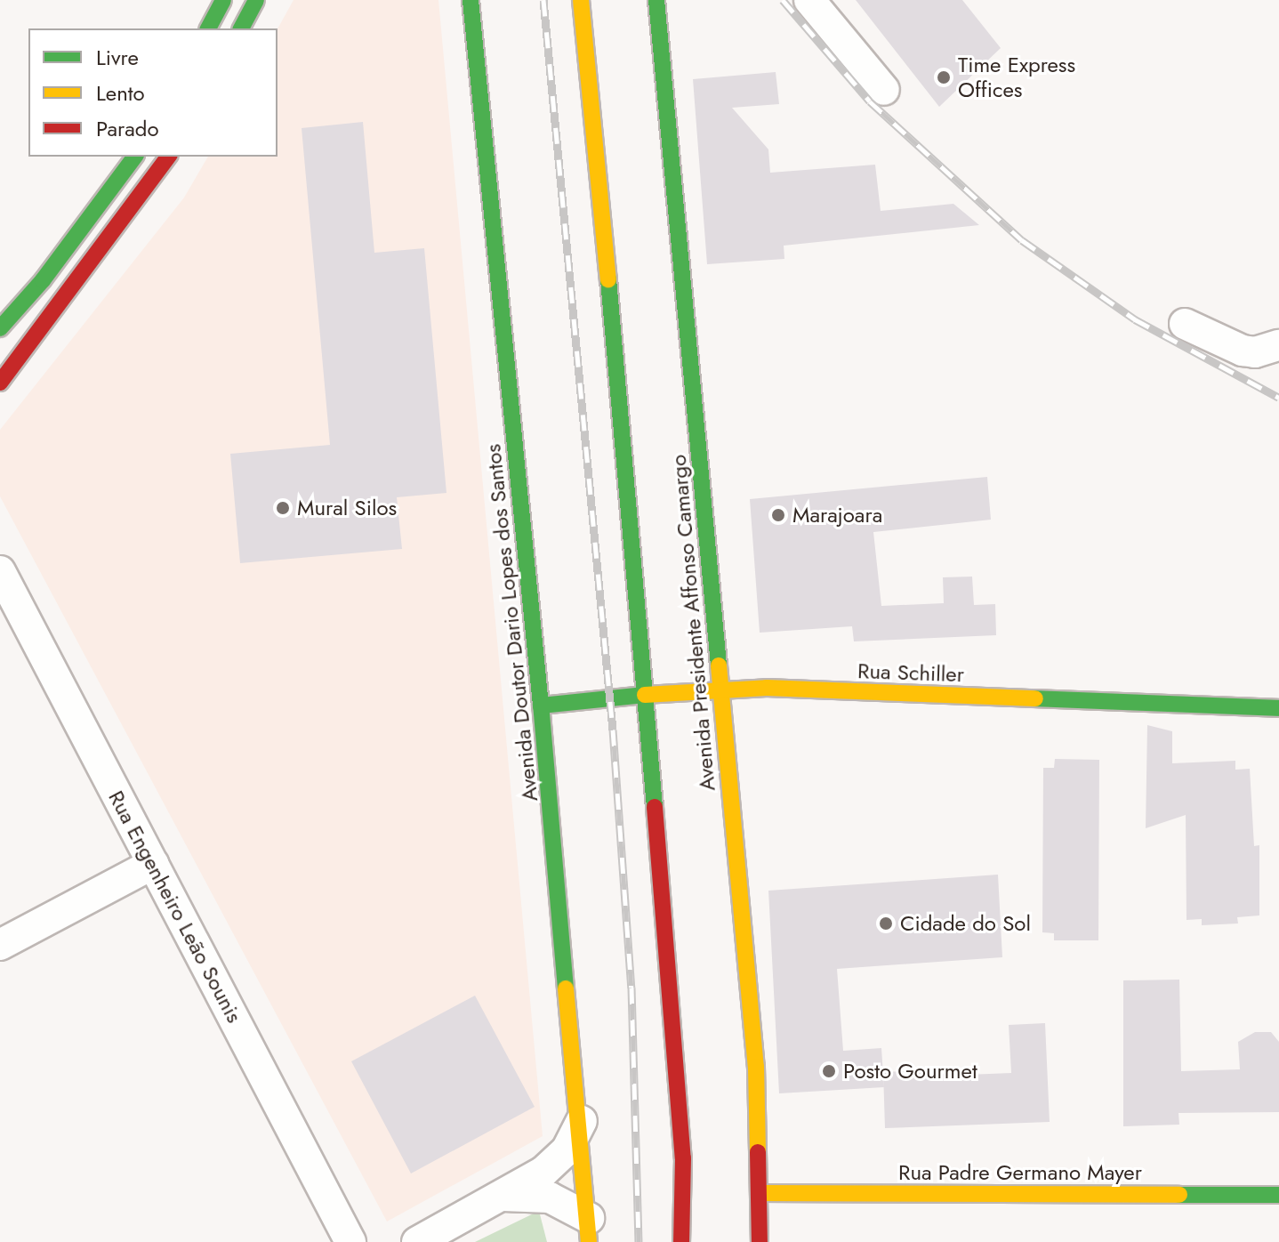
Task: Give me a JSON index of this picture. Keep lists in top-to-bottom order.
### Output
{
  "streets": {
    "main road": [
      "Avenida Doutor Dario Lopes dos Santos",
      "Avenida Presidente Affonso Camargo",
      "Rua Schiller",
      "Rua Padre Germano Mayer"
    ],
    "street": ["Rua Engenheiro Leão Sounis"]
  },
  "crossings": [
    ["Avenida Doutor Dario Lopes dos Santos", "Rua Schiller"],
    ["Avenida Presidente Affonso Camargo", "Rua Schiller"],
    ["Avenida Presidente Affonso Camargo", "Rua Padre Germano Mayer"]
  ],
  "places": [
    "Time Express Offices",
    "Mural Silos",
    "Marajoara",
    "Cidade do Sol",
    "Posto Gourmet"
  ],
  "legend": ["Livre", "Lento", "Parado"]
}
